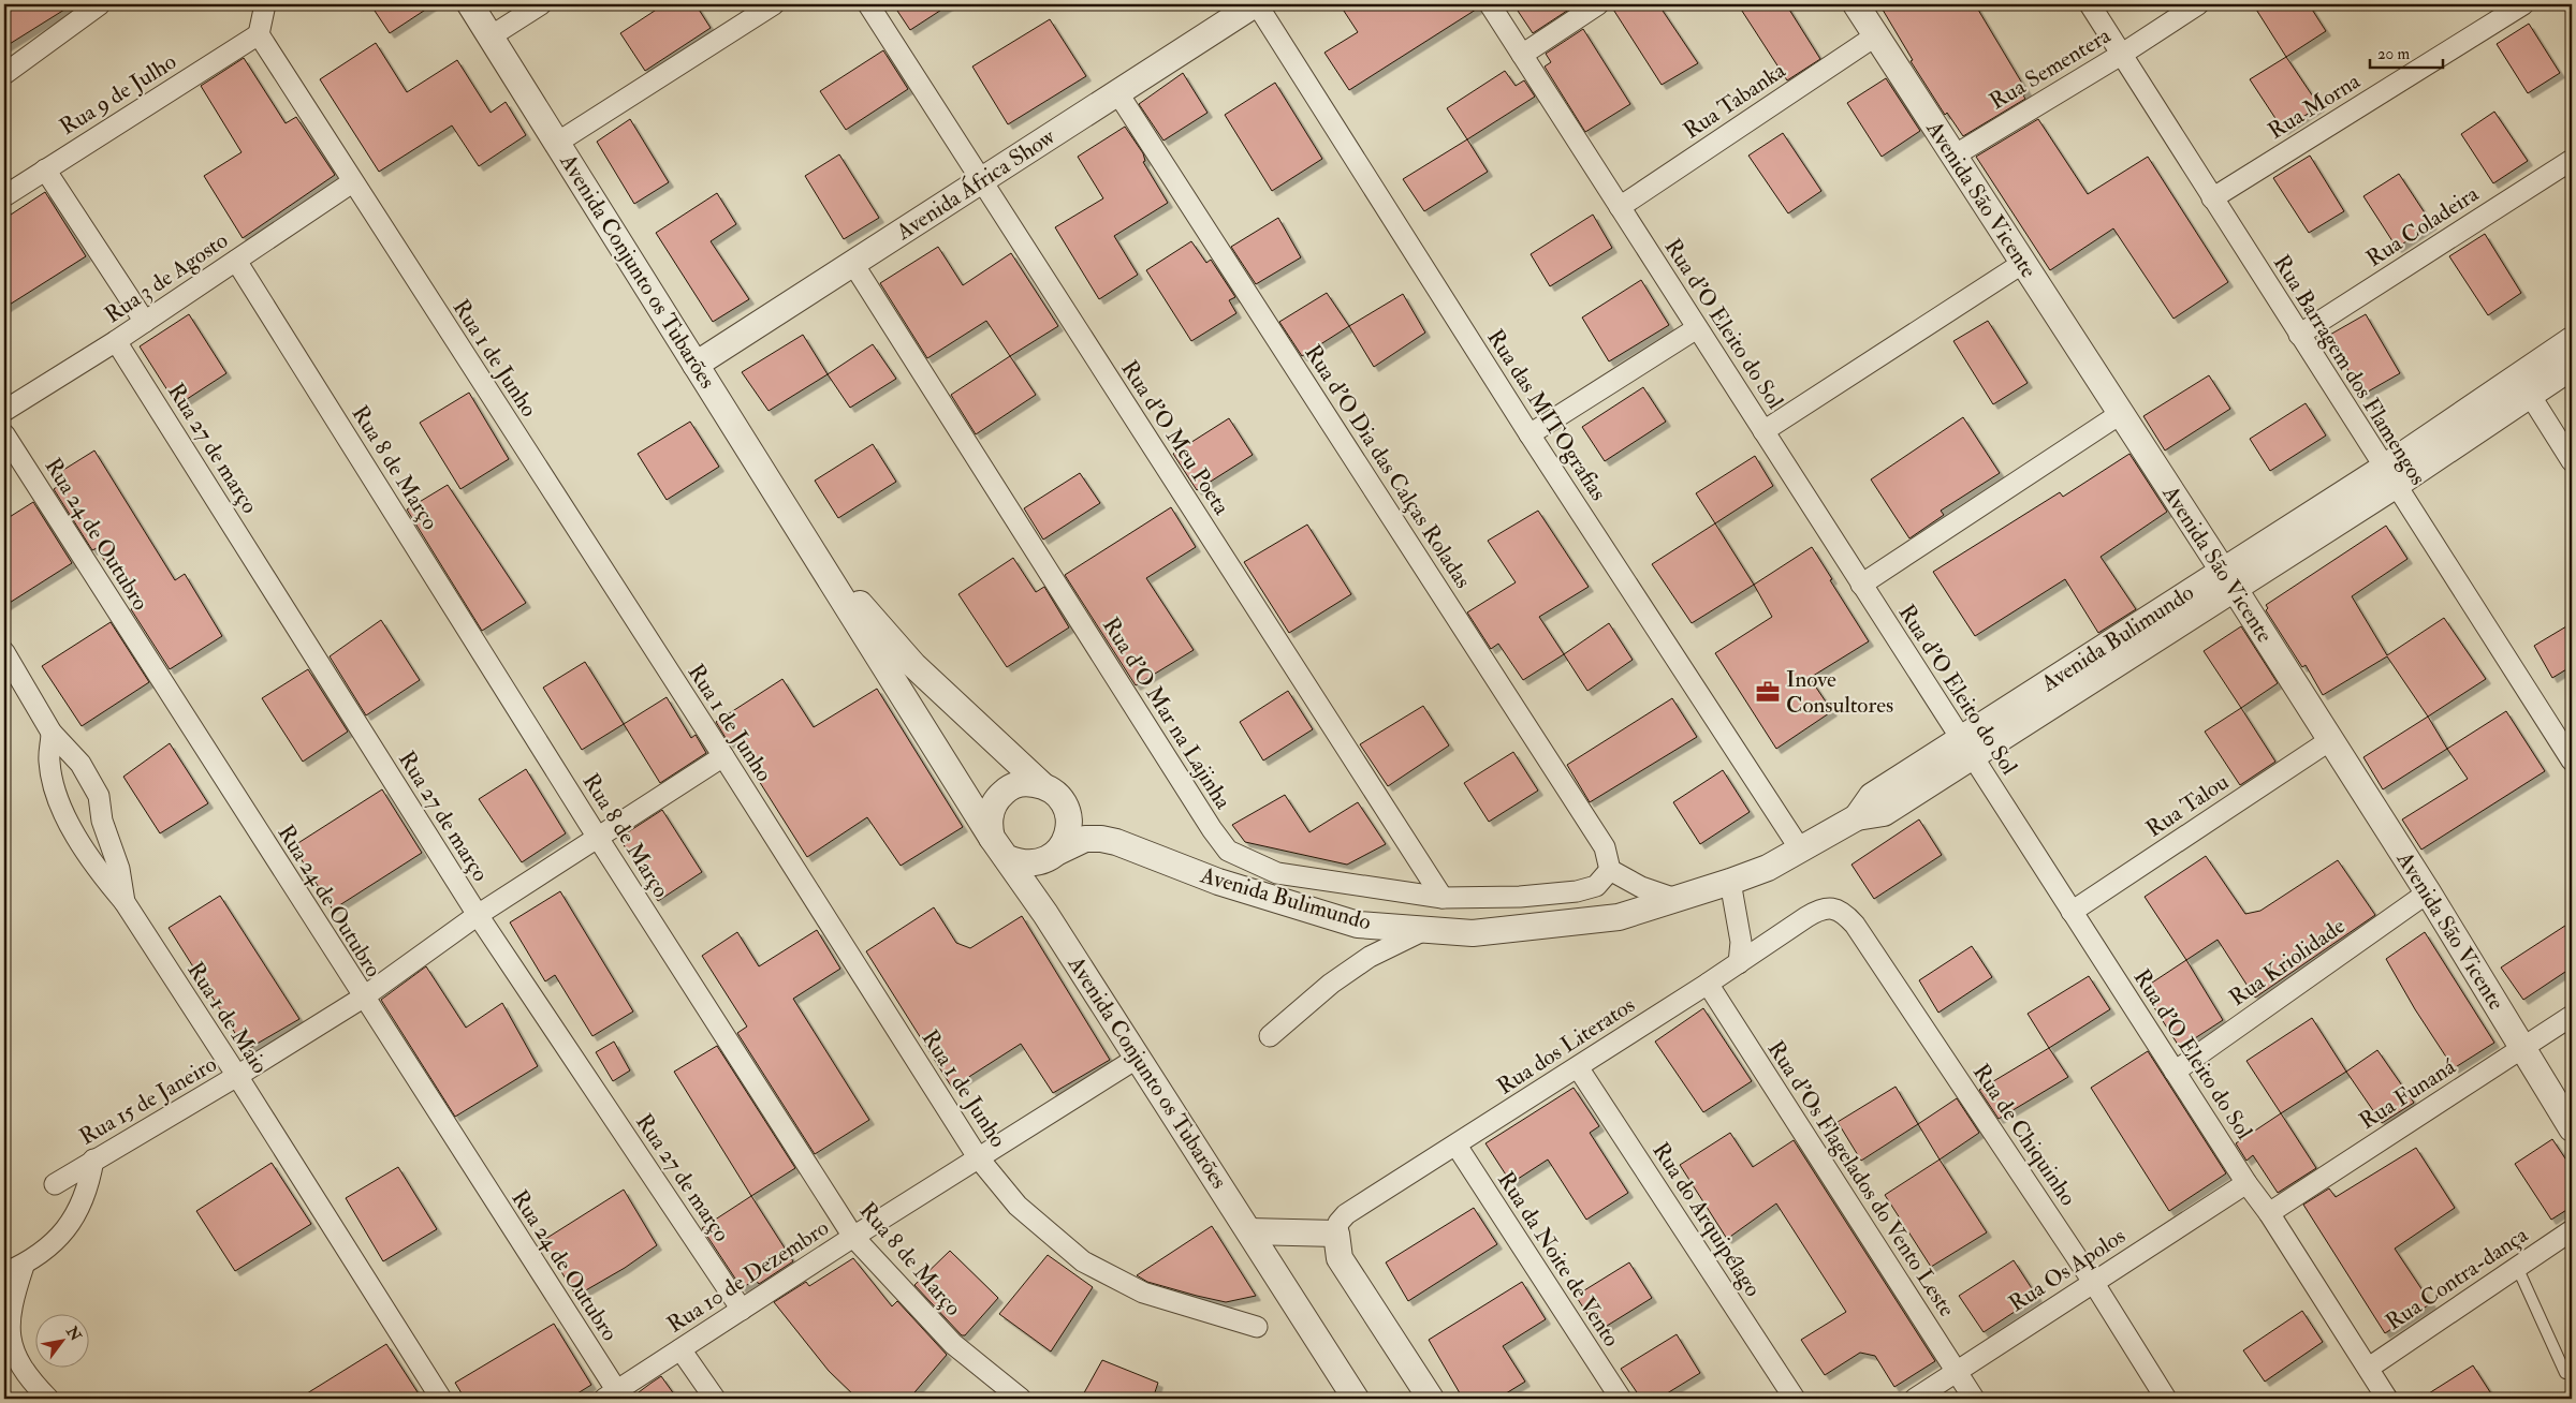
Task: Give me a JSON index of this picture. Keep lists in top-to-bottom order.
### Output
{
  "streets": {
    "street": [
      "Rua Sementera",
      "Rua 9 de Julho",
      "Rua Tabanka",
      "Rua Morna",
      "Avenida África Show",
      "Avenida São Vicente",
      "Rua Coladeira",
      "Avenida Conjunto os Tubarões",
      "Rua 3 de Agosto",
      "Rua d'O Eleito do Sol",
      "Rua 1 de Junho",
      "Rua Barragem dos Flamengos",
      "Rua das MITOgrafias",
      "Rua d'O Meu Poeta",
      "Rua 27 de março",
      "Rua d'O Dia das Calças Roladas",
      "Rua 8 de Março",
      "Rua 24 de Outubro",
      "Avenida Bulimundo",
      "Rua d'O Mar na Lajinha",
      "Rua Talou",
      "Rua Kriolidade",
      "Rua 1 de Maio",
      "Rua dos Literatos",
      "Rua Funaná",
      "Rua 15 de Janeiro",
      "Rua de Chiquinho",
      "Rua d'Os Flagelados do Vento Leste",
      "Rua do Arquipélago",
      "Rua da Noite de Vento",
      "Rua Os Apolos",
      "Rua 10 de Dezembro",
      "Rua Contra-dança"
    ]
  },
  "crossings": [
    ["Rua Sementera", "Avenida São Vicente"],
    ["Rua Sementera", "Rua Barragem dos Flamengos"],
    ["Rua 9 de Julho", "Rua 1 de Junho"],
    ["Rua Tabanka", "Avenida São Vicente"],
    ["Rua Tabanka", "Rua d'O Eleito do Sol"],
    ["Rua Morna", "Rua Barragem dos Flamengos"],
    ["Avenida África Show", "Avenida Conjunto os Tubarões"],
    ["Avenida África Show", "Rua das MITOgrafias"],
    ["Avenida África Show", "Rua d'O Meu Poeta"],
    ["Avenida África Show", "Rua d'O Dia das Calças Roladas"],
    ["Avenida África Show", "Rua d'O Mar na Lajinha"],
    ["Avenida São Vicente", "Avenida Bulimundo"],
    ["Avenida São Vicente", "Rua Talou"],
    ["Avenida São Vicente", "Rua Kriolidade"],
    ["Avenida São Vicente", "Rua Funaná"],
    ["Rua Coladeira", "Rua Barragem dos Flamengos"],
    ["Avenida Conjunto os Tubarões", "Rua 10 de Dezembro"],
    ["Rua 3 de Agosto", "Rua 1 de Junho"],
    ["Rua 3 de Agosto", "Rua 27 de março"],
    ["Rua 3 de Agosto", "Rua 8 de Março"],
    ["Rua d'O Eleito do Sol", "Avenida Bulimundo"],
    ["Rua d'O Eleito do Sol", "Rua Talou"],
    ["Rua d'O Eleito do Sol", "Rua Kriolidade"],
    ["Rua d'O Eleito do Sol", "Rua Funaná"],
    ["Rua d'O Eleito do Sol", "Rua Os Apolos"],
    ["Rua d'O Eleito do Sol", "Rua Contra-dança"],
    ["Rua 1 de Junho", "Rua 15 de Janeiro"],
    ["Rua 1 de Junho", "Rua 10 de Dezembro"],
    ["Rua Barragem dos Flamengos", "Avenida Bulimundo"],
    ["Rua das MITOgrafias", "Avenida Bulimundo"],
    ["Rua d'O Meu Poeta", "Rua d'O Mar na Lajinha"],
    ["Rua 27 de março", "Rua 15 de Janeiro"],
    ["Rua 27 de março", "Rua 10 de Dezembro"],
    ["Rua d'O Dia das Calças Roladas", "Rua d'O Mar na Lajinha"],
    ["Rua 8 de Março", "Rua 15 de Janeiro"],
    ["Rua 8 de Março", "Rua 10 de Dezembro"],
    ["Rua 24 de Outubro", "Rua 15 de Janeiro"],
    ["Rua 24 de Outubro", "Rua 10 de Dezembro"],
    ["Rua 1 de Maio", "Rua 15 de Janeiro"],
    ["Rua dos Literatos", "Rua de Chiquinho"],
    ["Rua dos Literatos", "Rua d'Os Flagelados do Vento Leste"],
    ["Rua dos Literatos", "Rua do Arquipélago"],
    ["Rua dos Literatos", "Rua da Noite de Vento"],
    ["Rua de Chiquinho", "Rua Os Apolos"],
    ["Rua d'Os Flagelados do Vento Leste", "Rua Os Apolos"]
  ],
  "places": {
    "office": ["Inove Consultores"]
  },
  "scale_bar": "20 m",
  "north": "top right"
}
